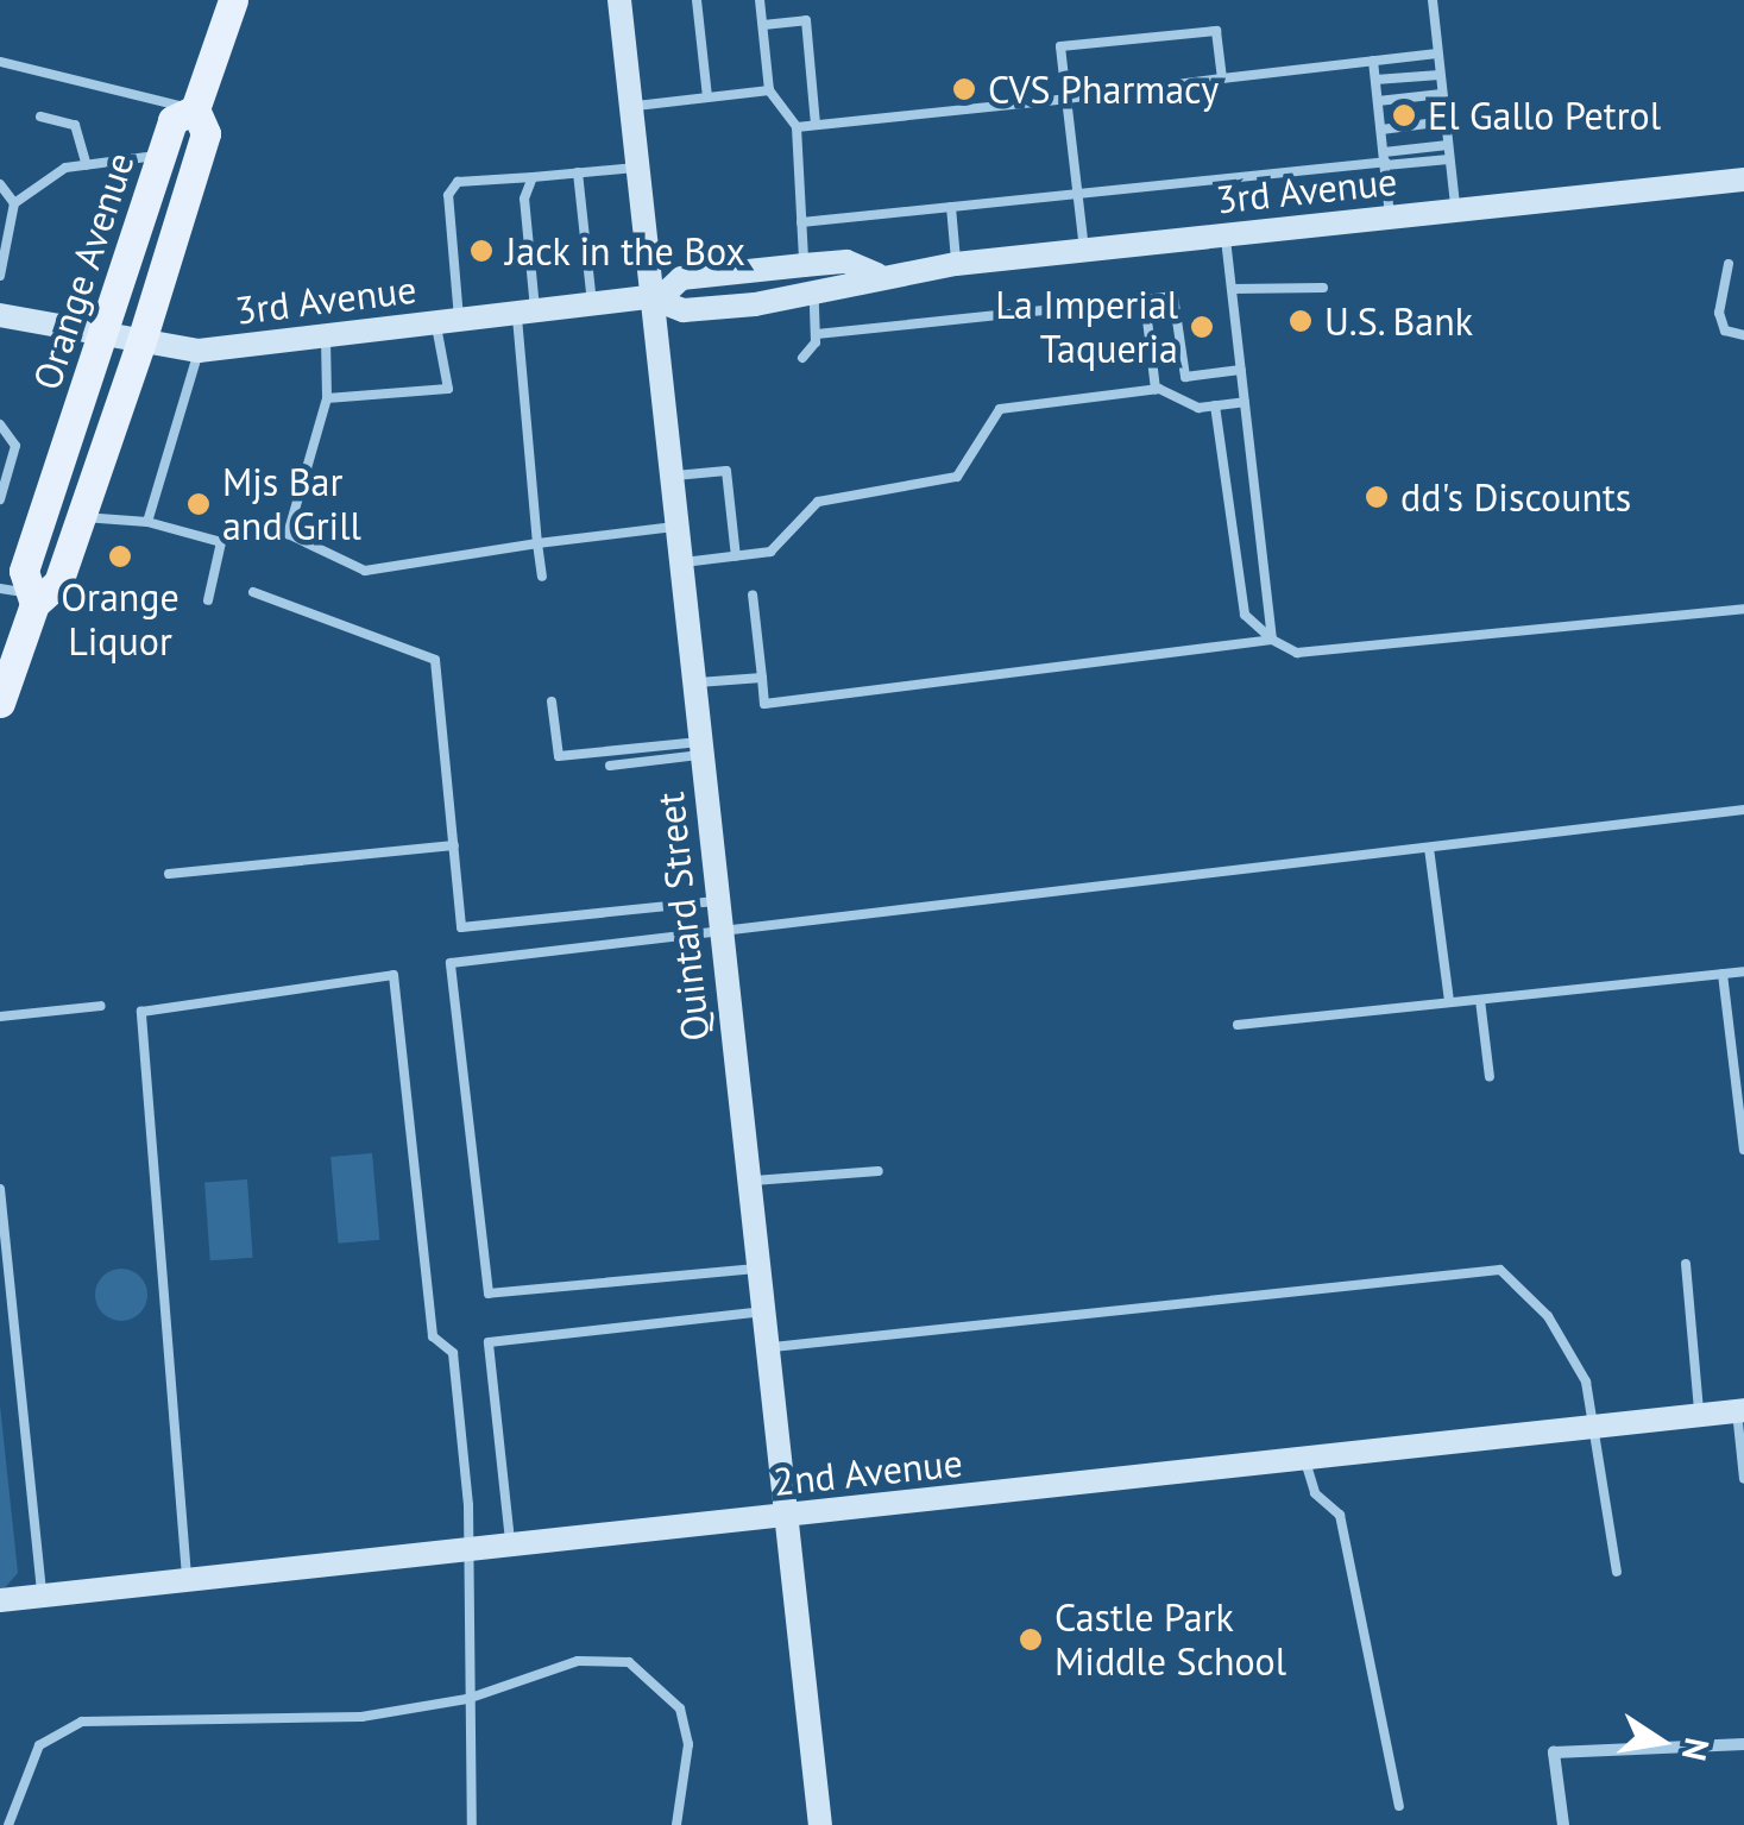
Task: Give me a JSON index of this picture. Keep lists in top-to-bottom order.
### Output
{
  "streets": {
    "main road": ["Orange Avenue"],
    "street": ["3rd Avenue", "Quintard Street", "2nd Avenue"]
  },
  "crossings": [
    ["3rd Avenue", "Orange Avenue"],
    ["3rd Avenue", "Quintard Street"],
    ["Quintard Street", "2nd Avenue"]
  ],
  "places": [
    "CVS Pharmacy",
    "El Gallo Petrol",
    "Jack in the Box",
    "U.S. Bank",
    "La Imperial Taqueria",
    "dd's Discounts",
    "Mjs Bar and Grill",
    "Orange Liquor",
    "Castle Park Middle School"
  ],
  "north": "right"
}
